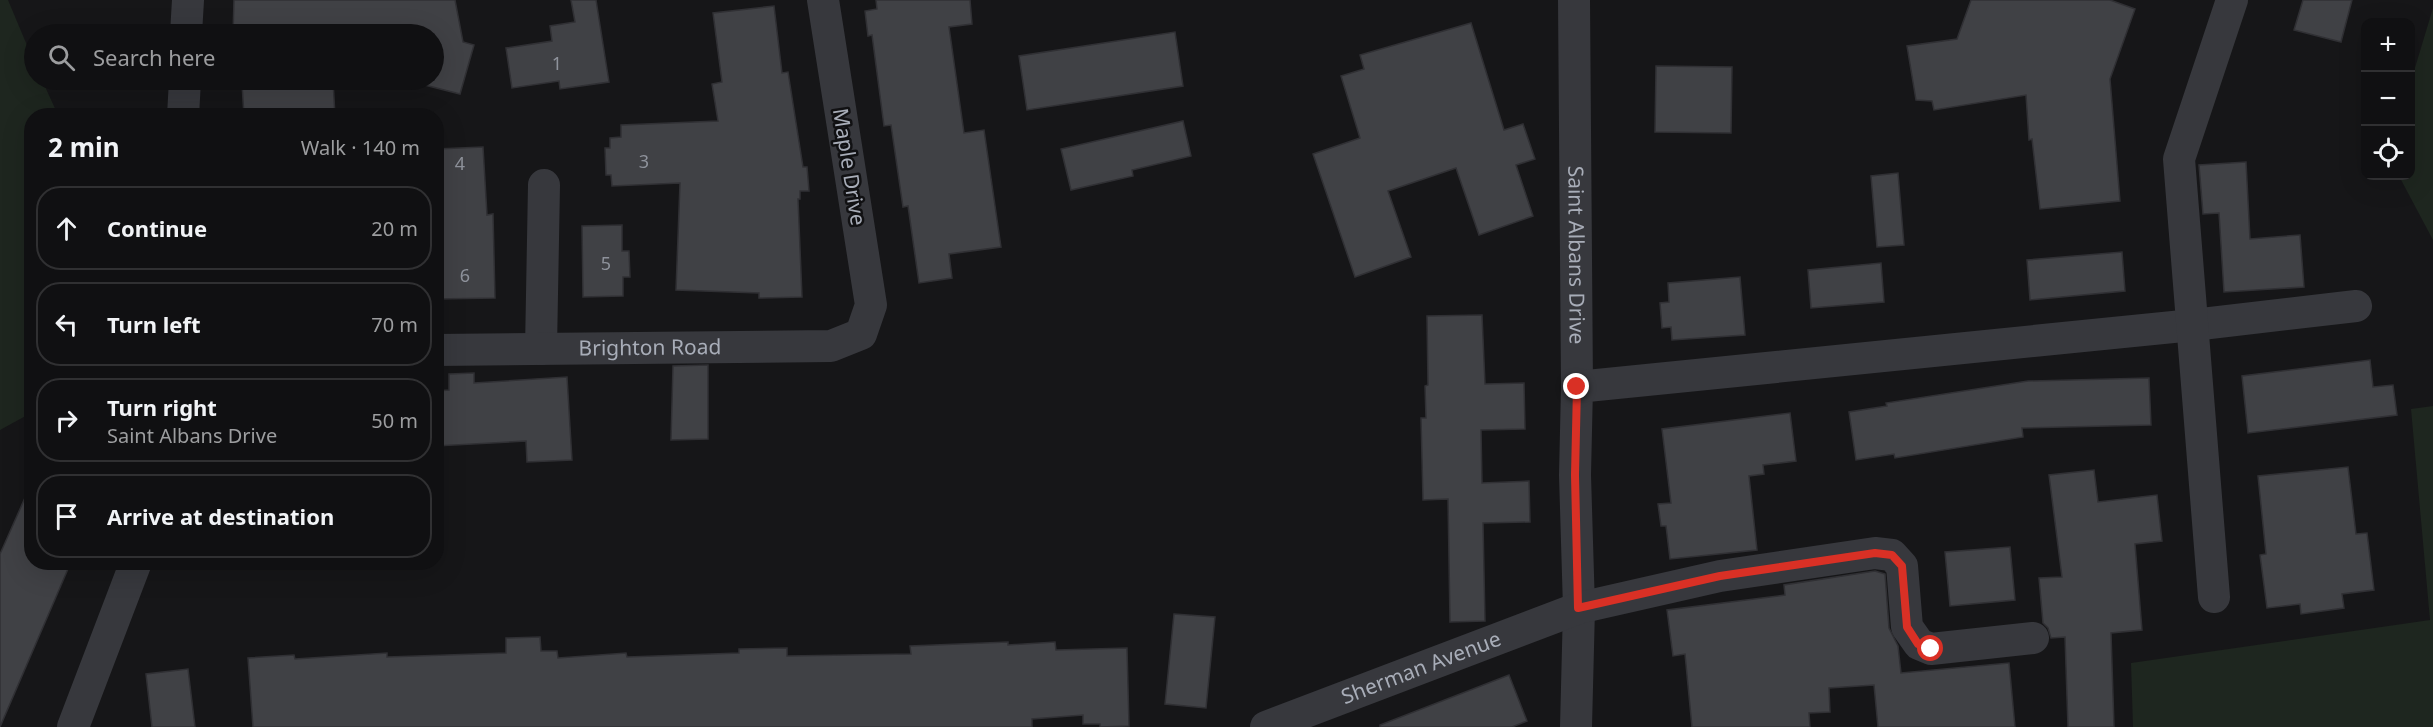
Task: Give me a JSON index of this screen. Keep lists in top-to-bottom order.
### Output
{
  "streets": {
    "street": [
      "Maple Drive",
      "Saint Albans Drive",
      "Brighton Road",
      "Sherman Avenue"
    ]
  },
  "crossings": [
    ["Maple Drive", "Brighton Road"],
    ["Saint Albans Drive", "Sherman Avenue"]
  ],
  "house_numbers": [
    "1",
    "3",
    "4",
    "5",
    "6"
  ],
  "page": {
    "map_buttons": ["+", "−"],
    "search": "Search here",
    "heading": ["2 min", "Walk · 140 m"],
    "list": [
      ["Continue", "20 m"],
      ["Turn left", "70 m"],
      ["Turn right", "Saint Albans Drive", "50 m"],
      "Arrive at destination"
    ]
  }
}
